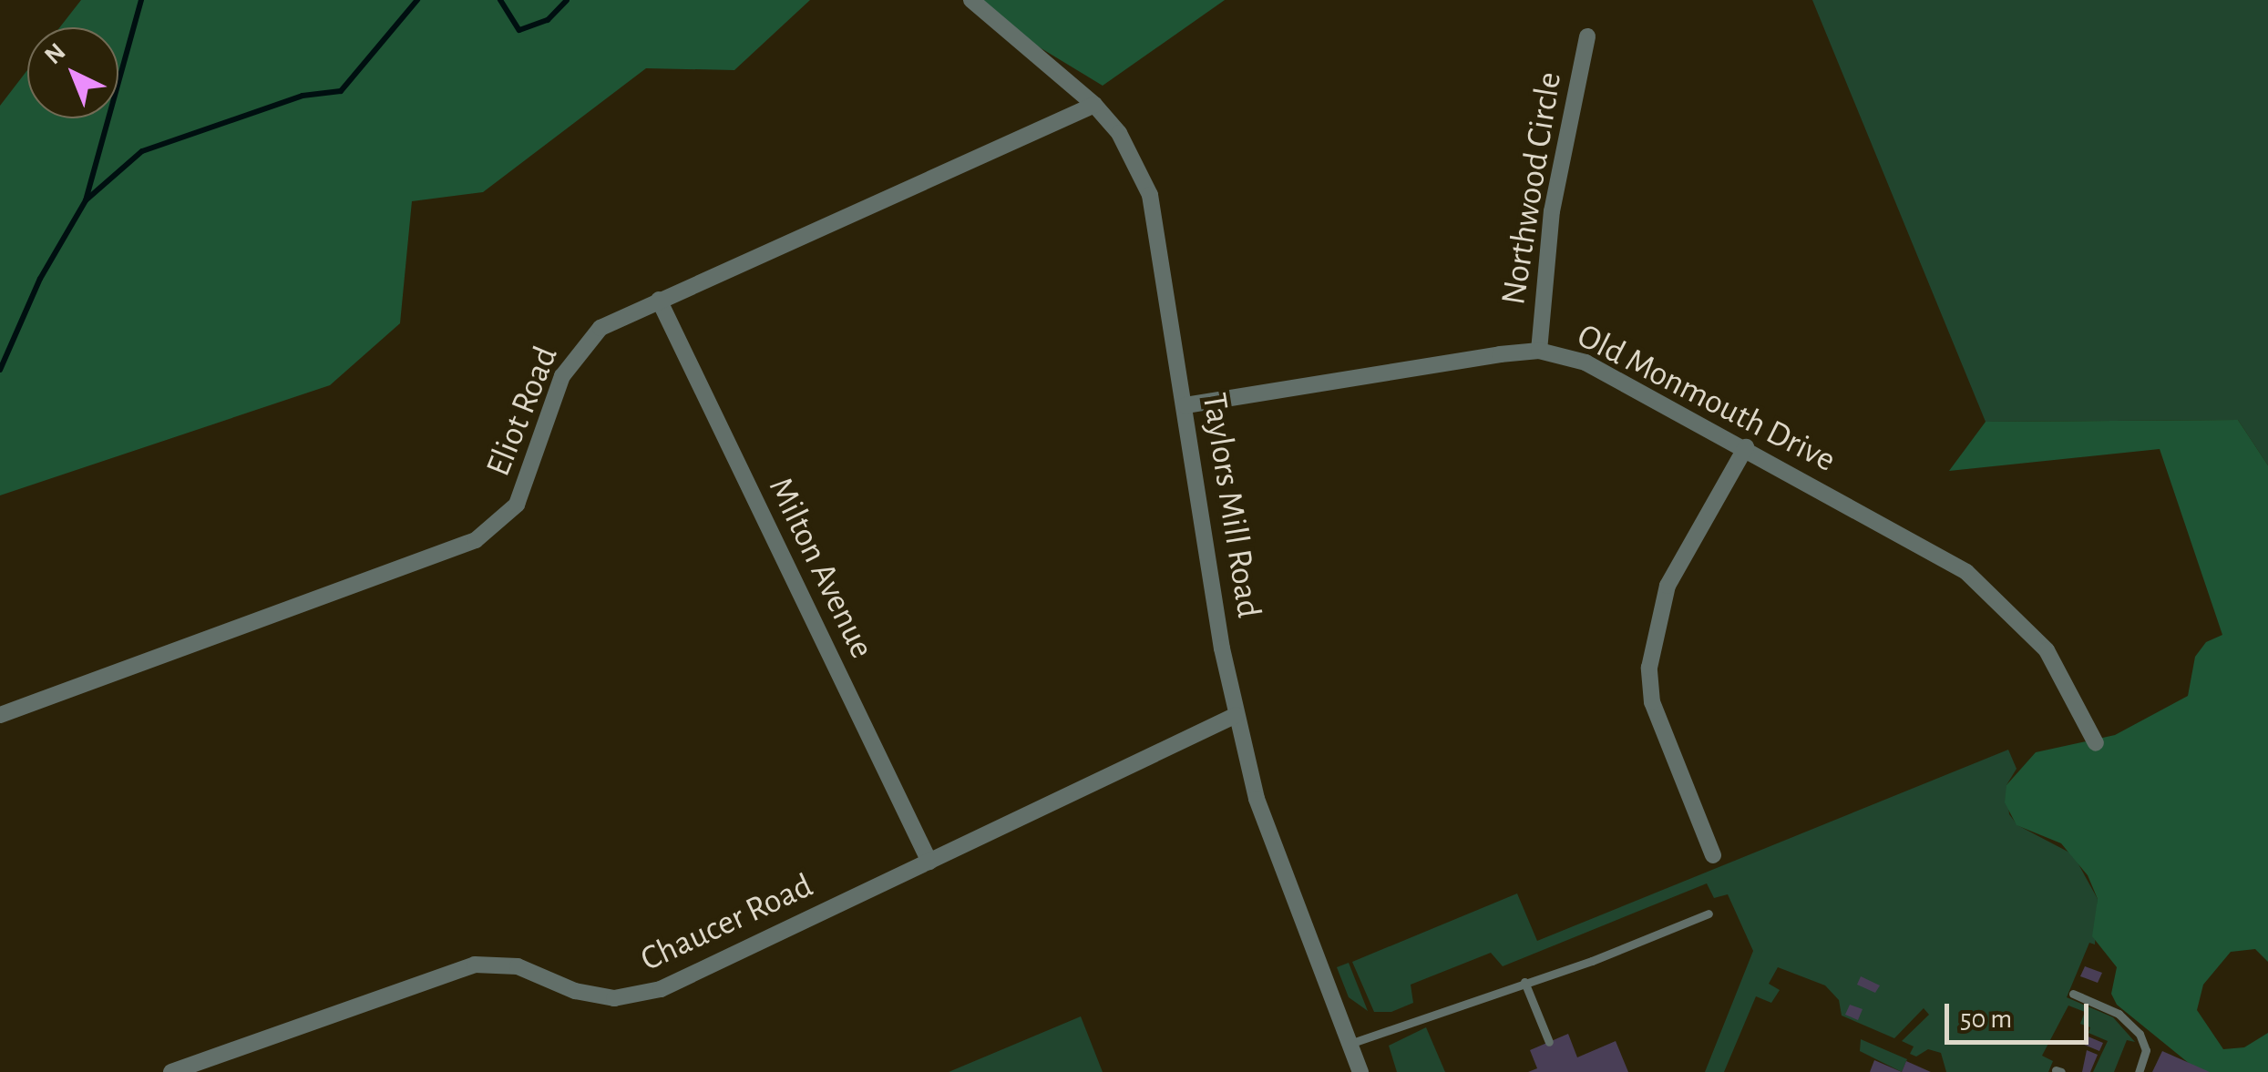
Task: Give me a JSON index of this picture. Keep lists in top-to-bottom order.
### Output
{
  "streets": {
    "street": [
      "Northwood Circle",
      "Old Monmouth Drive",
      "Eliot Road",
      "Taylors Mill Road",
      "Milton Avenue",
      "Chaucer Road"
    ]
  },
  "crossings": [
    ["Northwood Circle", "Old Monmouth Drive"],
    ["Old Monmouth Drive", "Taylors Mill Road"],
    ["Eliot Road", "Taylors Mill Road"],
    ["Eliot Road", "Milton Avenue"],
    ["Taylors Mill Road", "Chaucer Road"],
    ["Milton Avenue", "Chaucer Road"]
  ],
  "scale_bar": "50 m",
  "north": "top left"
}
